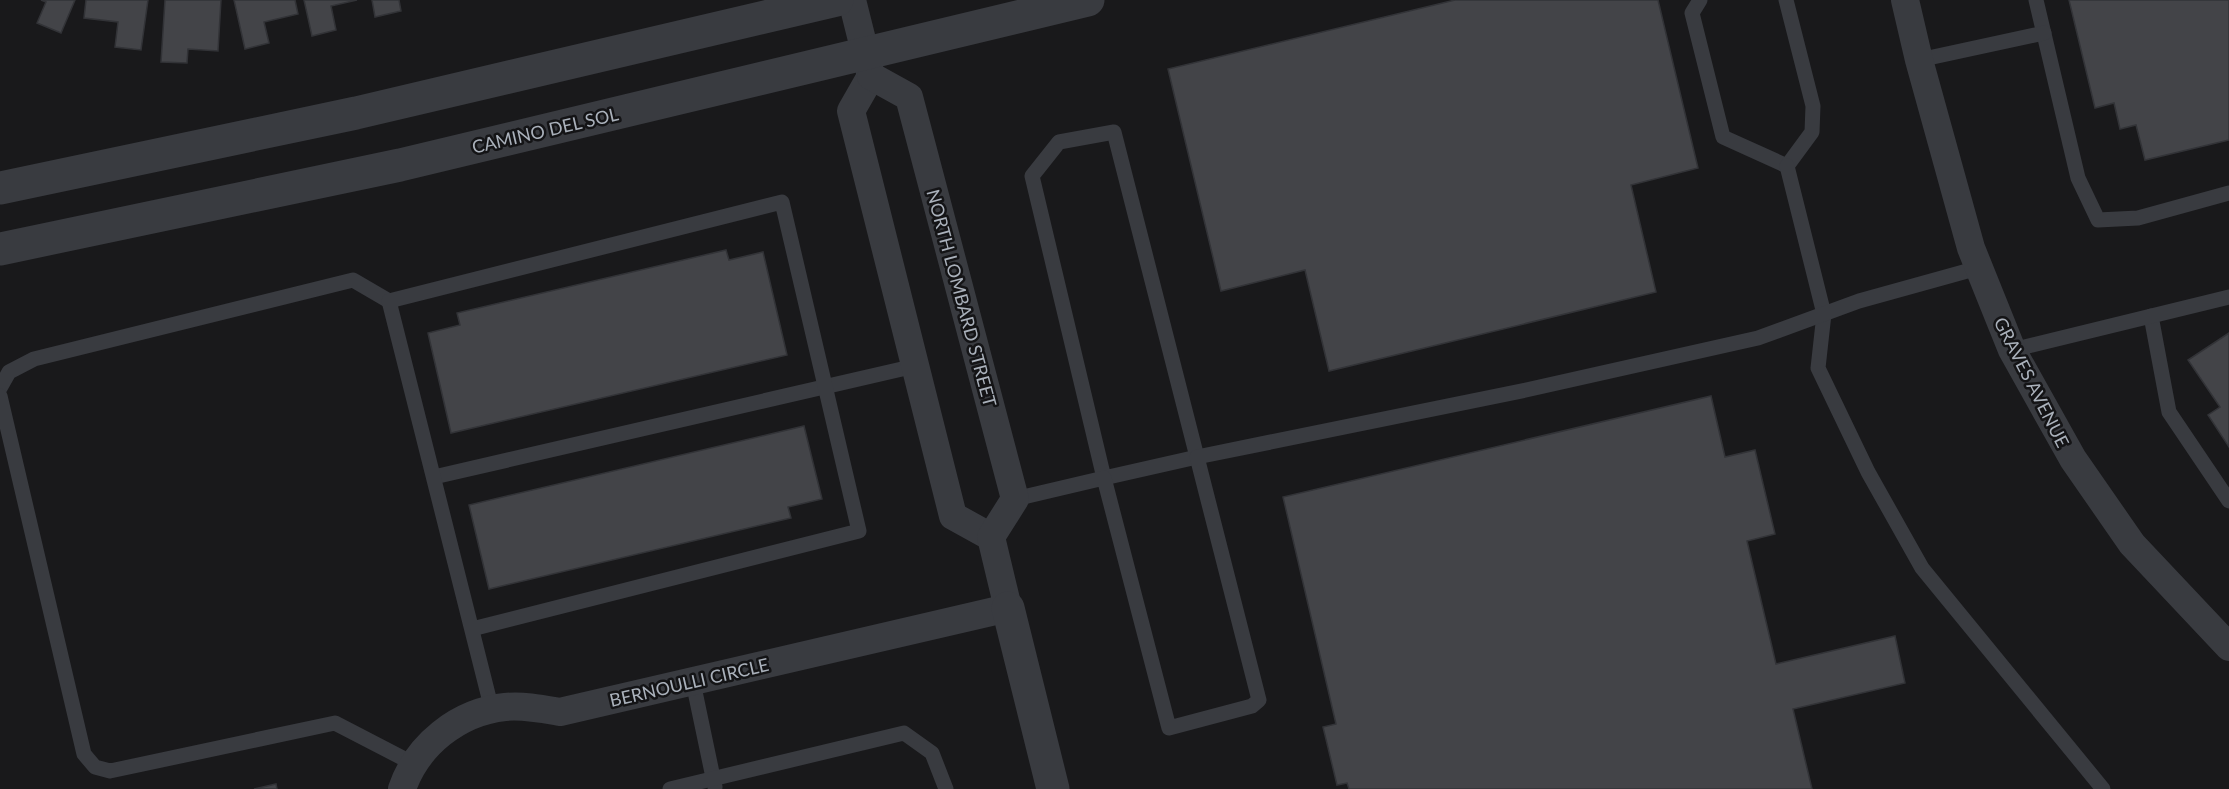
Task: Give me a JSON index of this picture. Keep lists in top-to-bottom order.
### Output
{
  "streets": {
    "street": [
      "CAMINO DEL SOL",
      "NORTH LOMBARD STREET",
      "GRAVES AVENUE",
      "BERNOULLI CIRCLE"
    ]
  },
  "crossings": [
    ["CAMINO DEL SOL", "NORTH LOMBARD STREET"]
  ]
}
